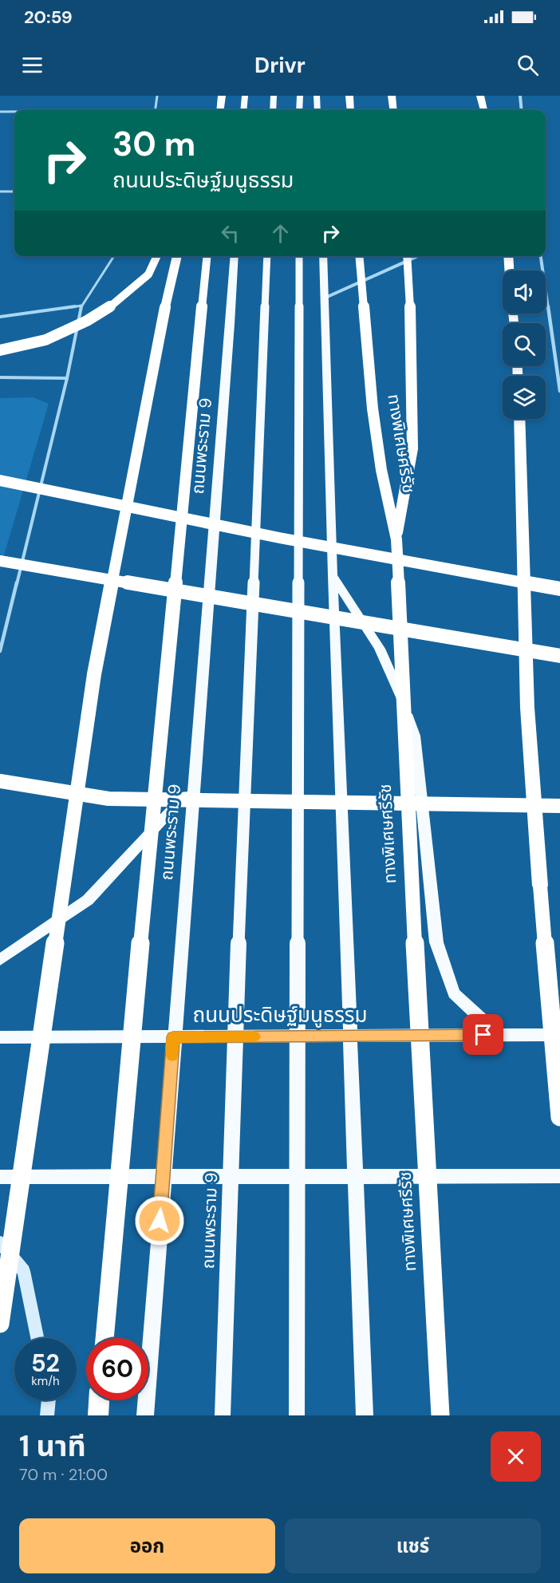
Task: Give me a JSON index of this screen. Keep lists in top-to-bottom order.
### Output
{
  "streets": {
    "highway": ["ทางพิเศษศรีรัช"],
    "main road": ["ถนนพระราม 9", "ถนนประดิษฐ์มนูธรรม"]
  },
  "crossings": [
    ["ถนนพระราม 9", "ถนนประดิษฐ์มนูธรรม"]
  ],
  "page": {
    "status": "20:59",
    "header": "Drivr",
    "turn": ["30 m", "ถนนประดิษฐ์มนูธรรม"],
    "speed": "52 km/h",
    "limit": "60",
    "heading": ["1 นาที", "70 m · 21:00"],
    "buttons": ["ออก", "แชร์"]
  }
}
